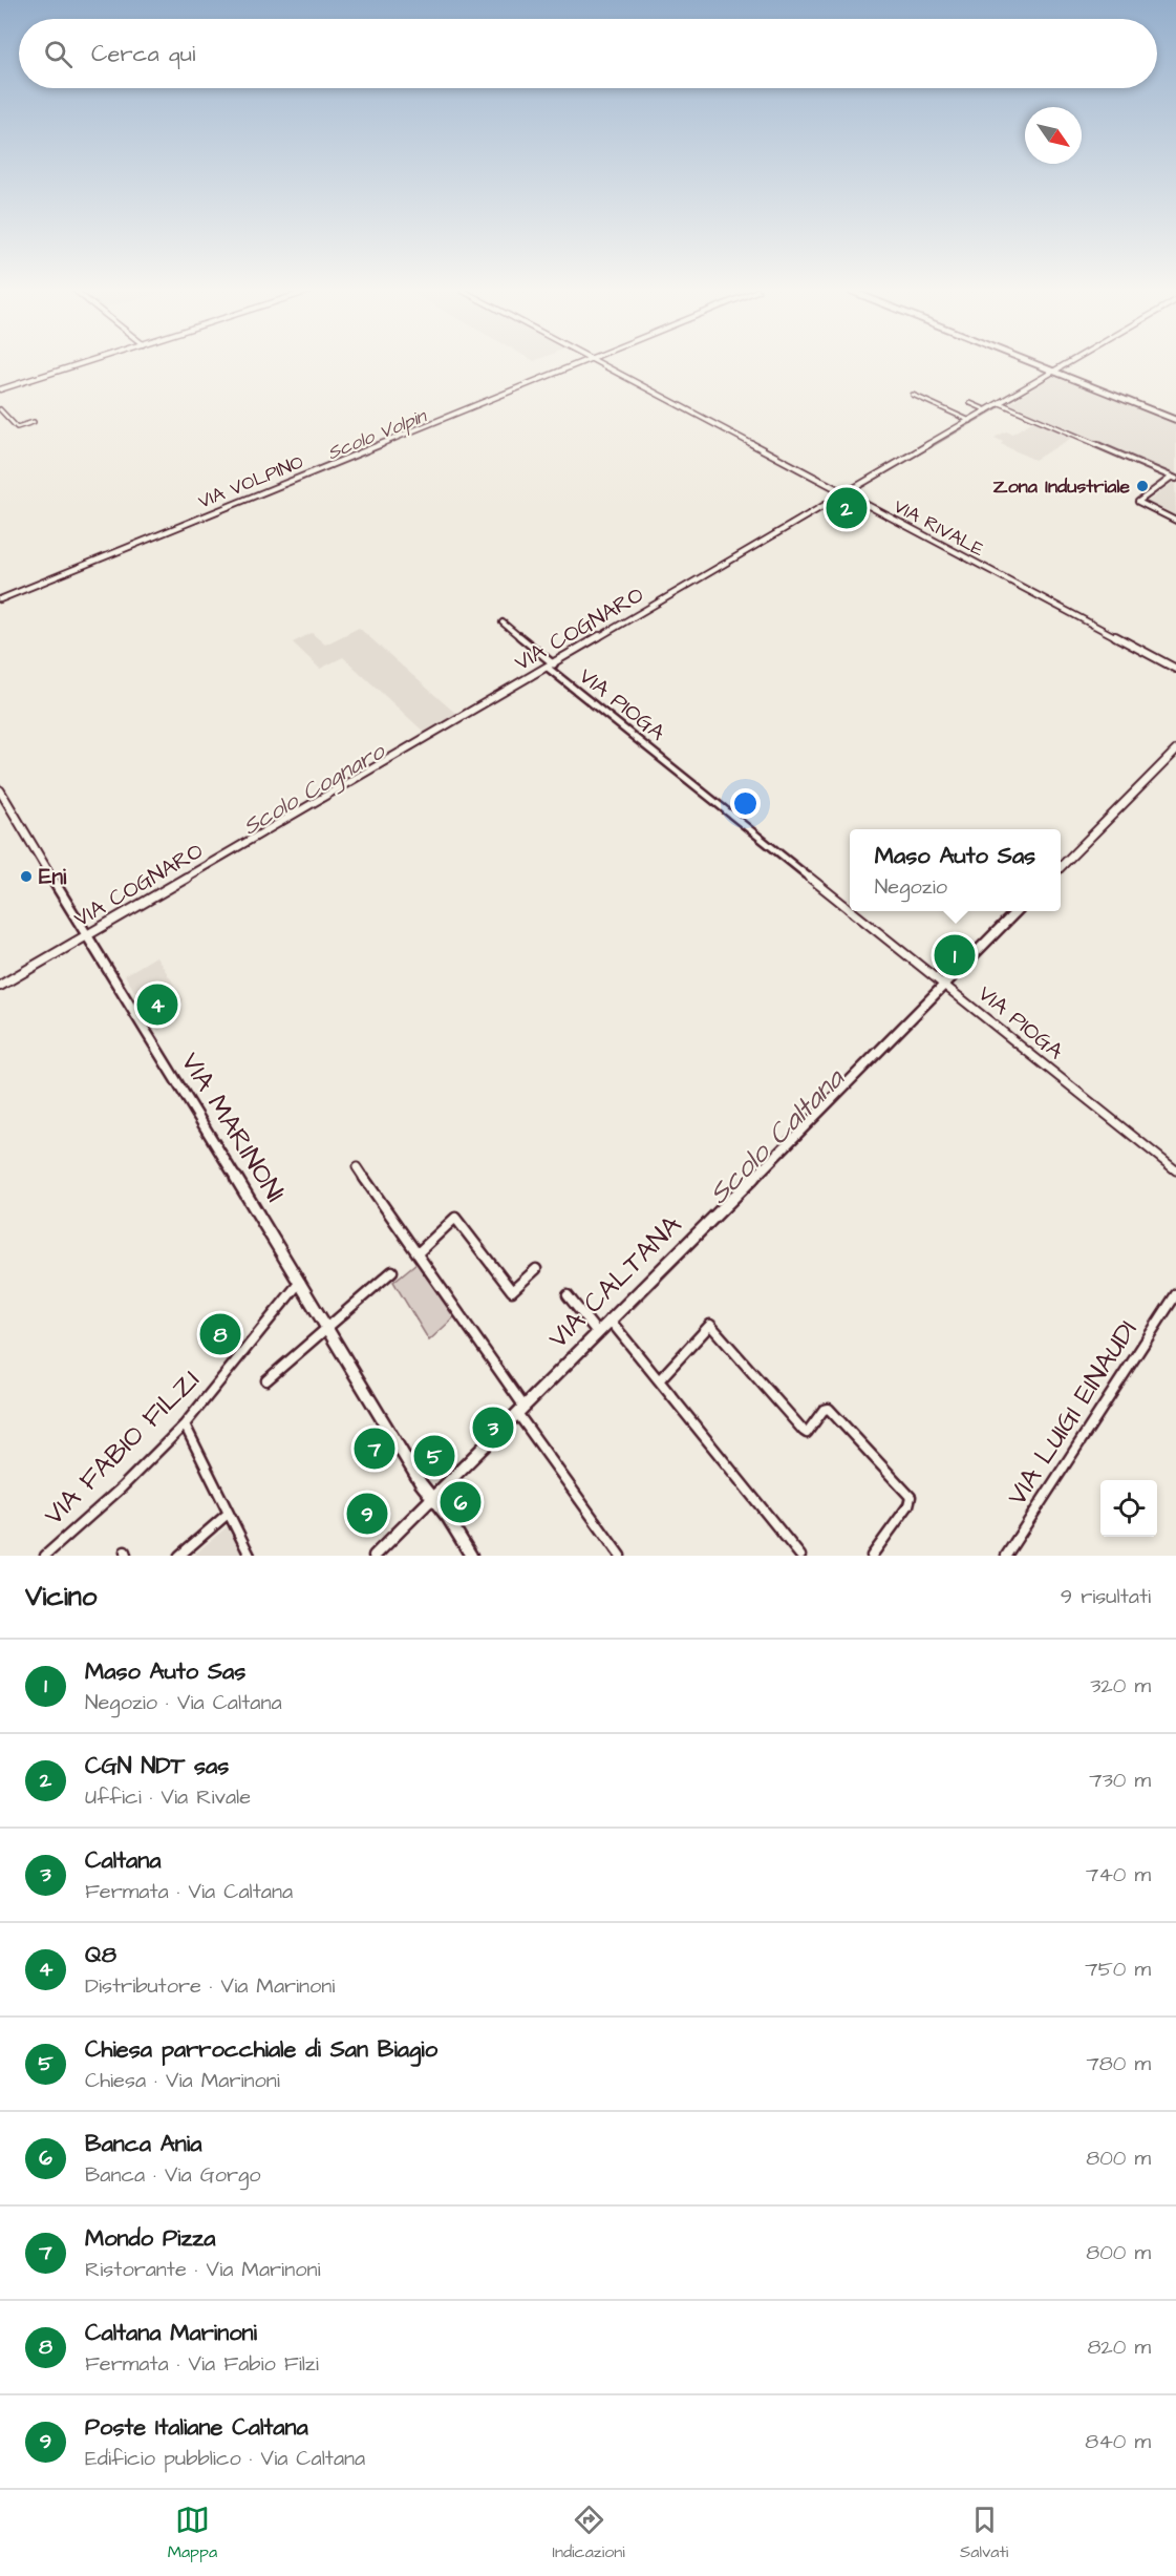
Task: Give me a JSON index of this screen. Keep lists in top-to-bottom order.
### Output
{
  "streets": {
    "main road": ["VIA MARINONI", "VIA CALTANA"],
    "street": [
      "VIA VOLPINO",
      "VIA RIVALE",
      "VIA COGNARO",
      "VIA PIOGA",
      "VIA LUIGI EINAUDI",
      "VIA FABIO FILZI"
    ]
  },
  "crossings": [
    ["VIA RIVALE", "VIA COGNARO"],
    ["VIA COGNARO", "VIA PIOGA"],
    ["VIA COGNARO", "VIA MARINONI"],
    ["VIA PIOGA", "VIA CALTANA"],
    ["VIA MARINONI", "VIA CALTANA"],
    ["VIA MARINONI", "VIA FABIO FILZI"]
  ],
  "water": ["Scolo Volpin", "Scolo Cognaro", "Scolo Caltana"],
  "places": ["Zona Industriale", "Eni"],
  "north": "bottom right",
  "page": {
    "search": "Cerca qui",
    "pins": [
      "2",
      "1",
      "4",
      "8",
      "3",
      "7",
      "5",
      "6",
      "9"
    ],
    "popup": ["Maso Auto Sas", "Negozio"],
    "heading": ["Vicino", "9 risultati"],
    "list": [
      {
        "mark": "1",
        "name": "Maso Auto Sas",
        "note": "Negozio · Via Caltana",
        "value": "320 m"
      },
      {
        "mark": "2",
        "name": "CGN NDT sas",
        "note": "Uffici · Via Rivale",
        "value": "730 m"
      },
      {
        "mark": "3",
        "name": "Caltana",
        "note": "Fermata · Via Caltana",
        "value": "740 m"
      },
      {
        "mark": "4",
        "name": "Q8",
        "note": "Distributore · Via Marinoni",
        "value": "750 m"
      },
      {
        "mark": "5",
        "name": "Chiesa parrocchiale di San Biagio",
        "note": "Chiesa · Via Marinoni",
        "value": "780 m"
      },
      {
        "mark": "6",
        "name": "Banca Ania",
        "note": "Banca · Via Gorgo",
        "value": "800 m"
      },
      {
        "mark": "7",
        "name": "Mondo Pizza",
        "note": "Ristorante · Via Marinoni",
        "value": "800 m"
      },
      {
        "mark": "8",
        "name": "Caltana Marinoni",
        "note": "Fermata · Via Fabio Filzi",
        "value": "820 m"
      },
      {
        "mark": "9",
        "name": "Poste Italiane Caltana",
        "note": "Edificio pubblico · Via Caltana",
        "value": "840 m"
      }
    ],
    "nav": ["Mappa", "Indicazioni", "Salvati"]
  }
}
